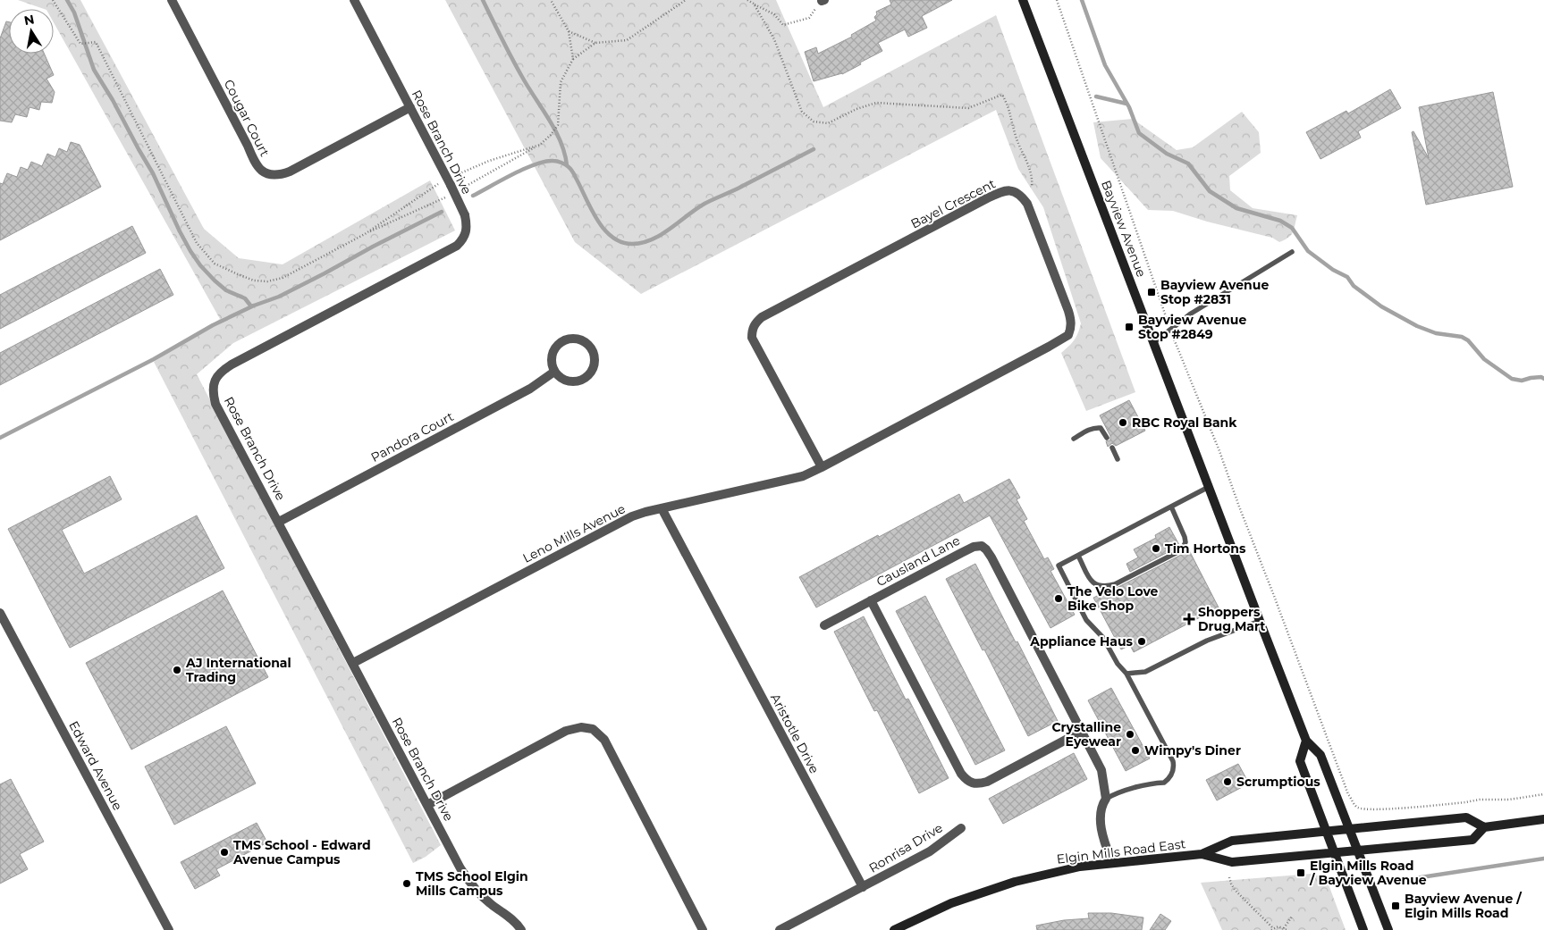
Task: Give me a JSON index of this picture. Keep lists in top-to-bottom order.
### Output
{
  "streets": {
    "main road": ["Bayview Avenue", "Elgin Mills Road East"],
    "street": [
      "Cougar Court",
      "Rose Branch Drive",
      "Bayel Crescent",
      "Pandora Court",
      "Leno Mills Avenue",
      "Causland Lane",
      "Aristotle Drive",
      "Edward Avenue",
      "Ronrisa Drive"
    ]
  },
  "crossings": [
    ["Cougar Court", "Rose Branch Drive"],
    ["Rose Branch Drive", "Pandora Court"],
    ["Rose Branch Drive", "Leno Mills Avenue"],
    ["Bayel Crescent", "Leno Mills Avenue"],
    ["Bayview Avenue", "Elgin Mills Road East"],
    ["Leno Mills Avenue", "Aristotle Drive"],
    ["Causland Lane", "Elgin Mills Road East"],
    ["Aristotle Drive", "Ronrisa Drive"]
  ],
  "places": {
    "transit": [
      "Bayview Avenue Stop #2831",
      "Bayview Avenue Stop #2849",
      "Elgin Mills Road / Bayview Avenue",
      "Bayview Avenue / Elgin Mills Road"
    ],
    "other": [
      "RBC Royal Bank",
      "Tim Hortons",
      "The Velo Love Bike Shop",
      "Appliance Haus",
      "AJ International Trading",
      "Crystalline Eyewear",
      "Wimpy's Diner",
      "Scrumptious",
      "TMS School - Edward Avenue Campus",
      "TMS School Elgin Mills Campus"
    ],
    "health": ["Shoppers Drug Mart"]
  },
  "north": "top"
}
